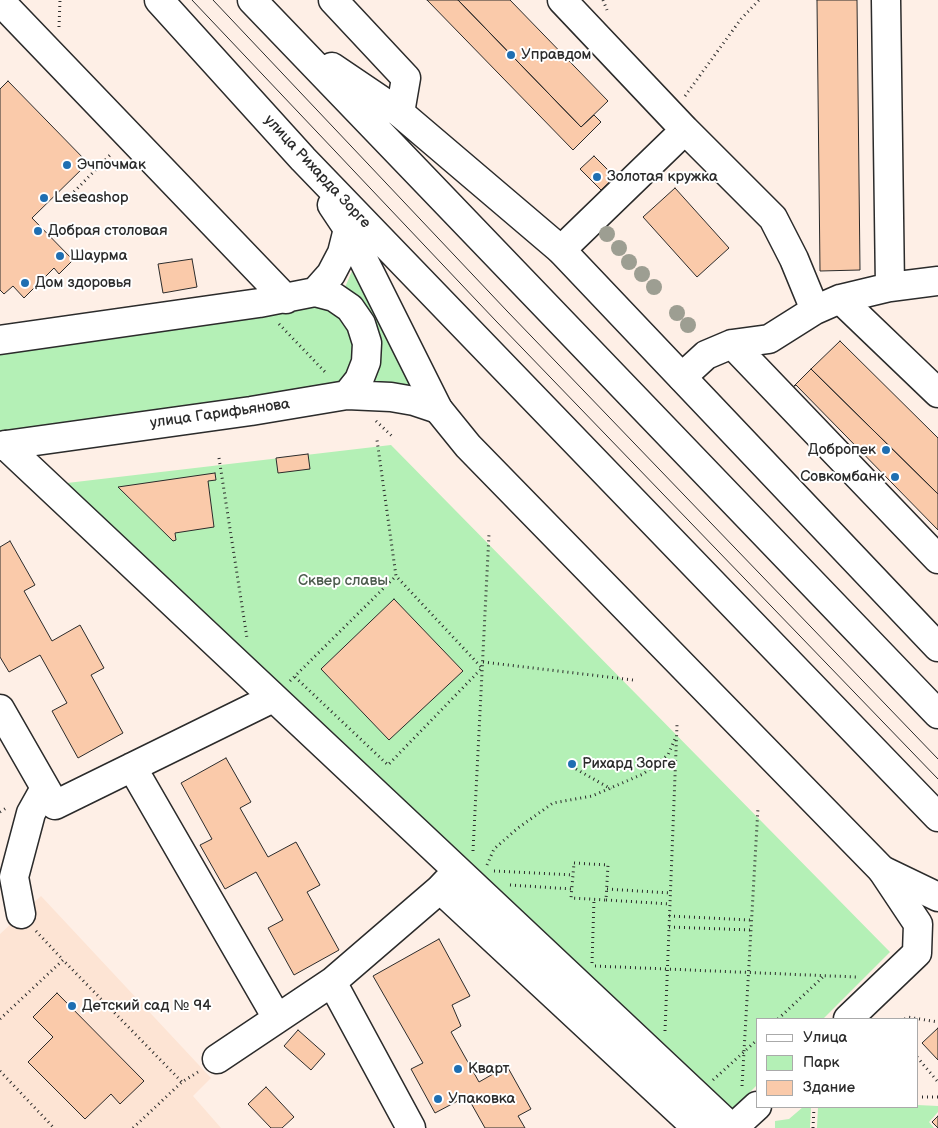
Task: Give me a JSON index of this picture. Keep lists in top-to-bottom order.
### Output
{
  "streets": {
    "main road": ["улица Рихарда Зорге", "улица Гарифьянова"]
  },
  "parks": ["Сквер славы"],
  "places": [
    "Управдом",
    "Эчпочмак",
    "Золотая кружка",
    "Leseashop",
    "Добрая столовая",
    "Шаурма",
    "Дом здоровья",
    "Добропек",
    "Совкомбанк",
    "Рихард Зорге",
    "Детский сад № 94",
    "Кварт",
    "Упаковка"
  ],
  "legend": ["Улица", "Парк", "Здание"]
}
